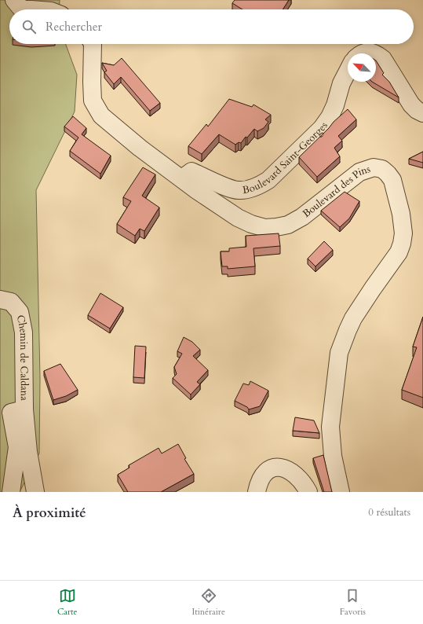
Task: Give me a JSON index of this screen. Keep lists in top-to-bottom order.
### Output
{
  "streets": {
    "street": ["Boulevard Saint-Georges", "Boulevard des Pins", "Chemin de Caldana"]
  },
  "crossings": [
    ["Boulevard Saint-Georges", "Boulevard des Pins"]
  ],
  "north": "top left",
  "page": {
    "search": "Rechercher",
    "heading": ["À proximité", "0 résultats"],
    "nav": ["Carte", "Itinéraire", "Favoris"]
  }
}
